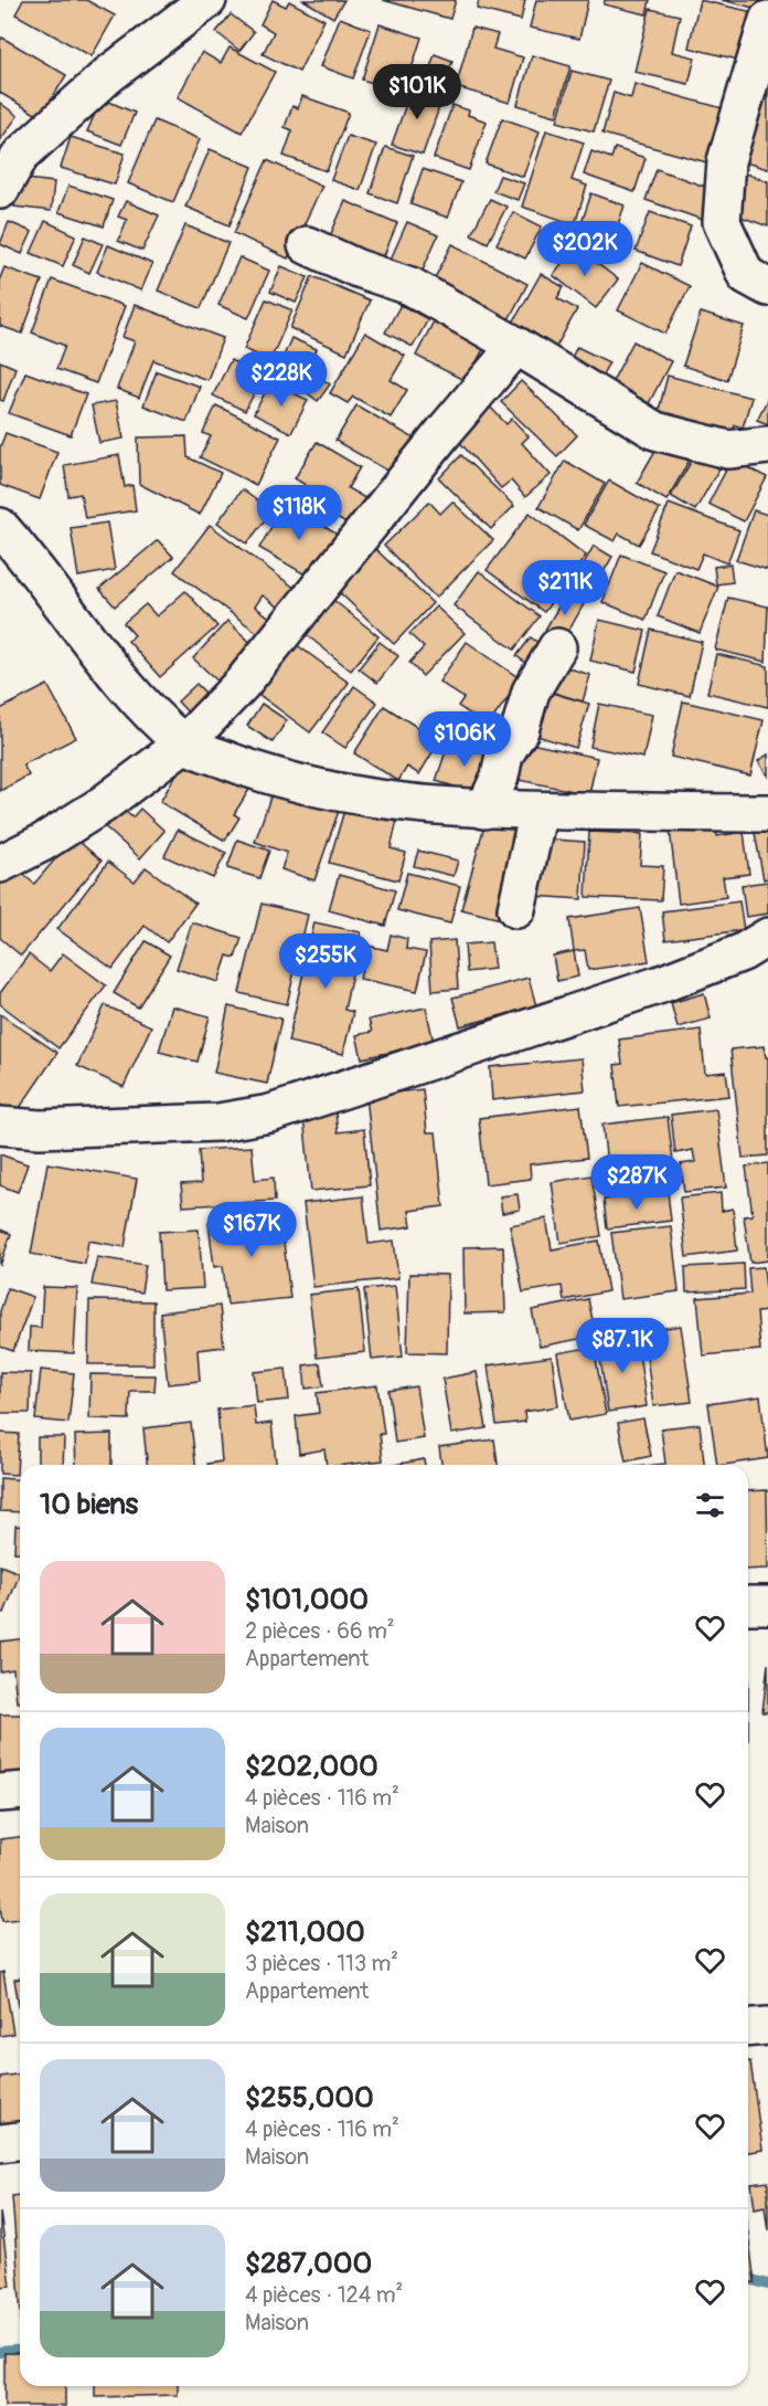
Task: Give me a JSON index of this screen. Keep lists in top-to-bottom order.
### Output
{
  "page": {
    "price": [
      "$101K",
      "$202K",
      "$228K",
      "$118K",
      "$211K",
      "$106K",
      "$255K",
      "$287K",
      "$167K",
      "$87.1K"
    ],
    "heading": "10 biens",
    "list": [
      {
        "name": "$101,000",
        "note": "2 pièces · 66 m² · Appartement"
      },
      {
        "name": "$202,000",
        "note": "4 pièces · 116 m² · Maison"
      },
      {
        "name": "$211,000",
        "note": "3 pièces · 113 m² · Appartement"
      },
      {
        "name": "$255,000",
        "note": "4 pièces · 116 m² · Maison"
      },
      {
        "name": "$287,000",
        "note": "4 pièces · 124 m² · Maison"
      }
    ]
  }
}
